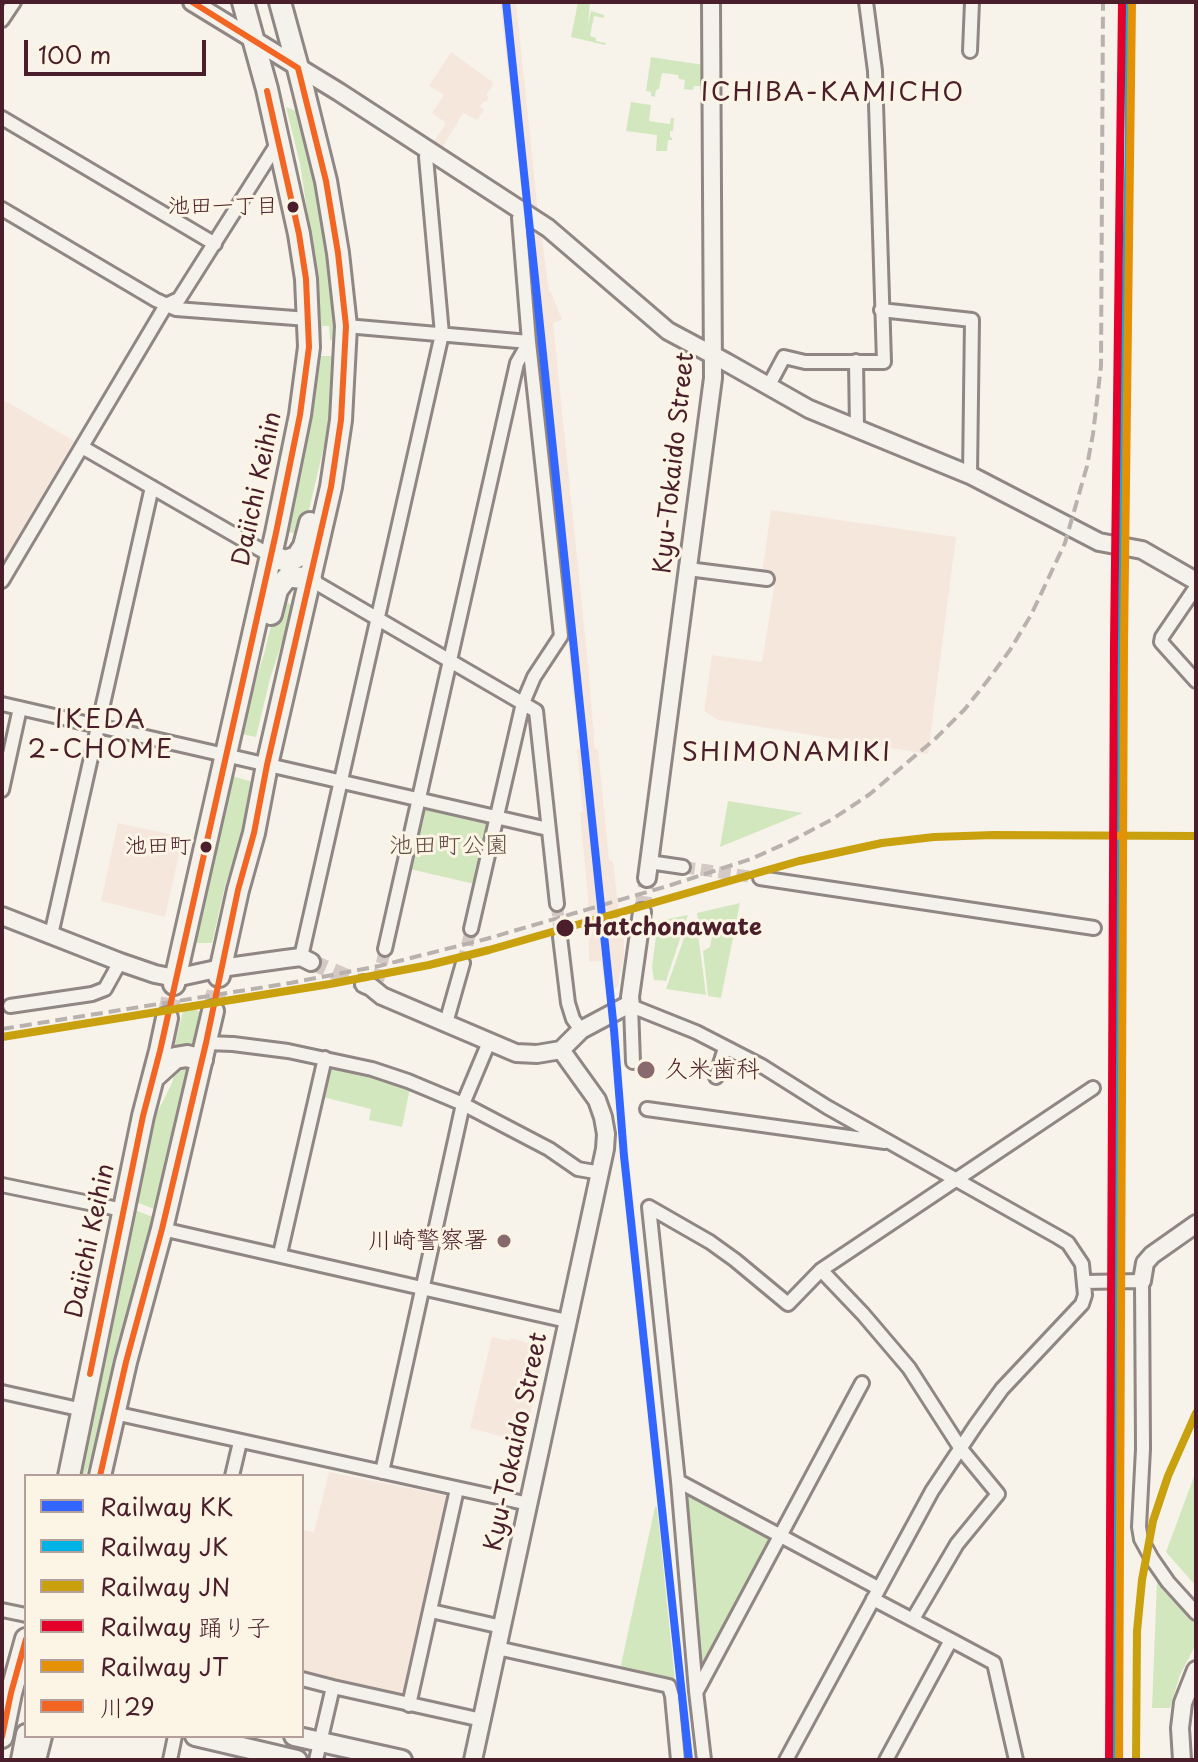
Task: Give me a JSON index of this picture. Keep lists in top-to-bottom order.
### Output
{
  "streets": {
    "highway": ["Daiichi Keihin"],
    "street": ["Kyu-Tokaido Street"]
  },
  "districts": ["ICHIBA-KAMICHO", "IKEDA 2-CHOME", "SHIMONAMIKI"],
  "parks": ["池田町公園"],
  "places": [
    "池田一丁目",
    "池田町",
    "Hatchonawate",
    "久米歯科",
    "川崎警察署"
  ],
  "lines": [
    "rail line KK",
    "rail line JK",
    "rail line 踊り子",
    "rail line JT",
    "transit line 川29",
    "rail line JN"
  ],
  "legend": [
    "Railway KK",
    "Railway JK",
    "Railway JN",
    "Railway 踊り子",
    "Railway JT",
    "川29"
  ],
  "scale_bar": "100 m"
}
